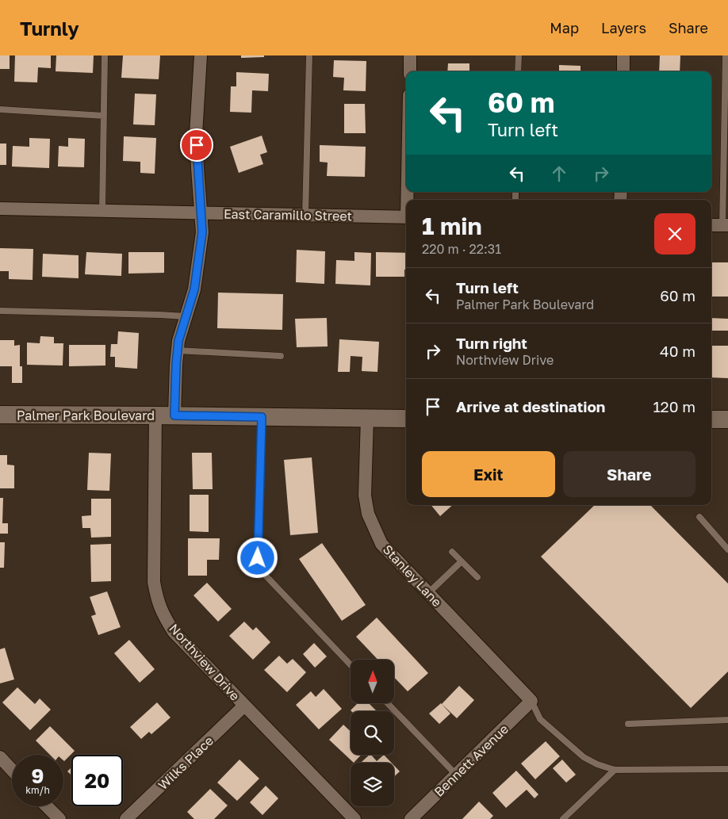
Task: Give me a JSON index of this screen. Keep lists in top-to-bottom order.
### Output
{
  "streets": {
    "main road": ["Palmer Park Boulevard"],
    "street": [
      "East Caramillo Street",
      "Stanley Lane",
      "Northview Drive",
      "Bennett Avenue",
      "Wilks Place"
    ]
  },
  "crossings": [
    ["Palmer Park Boulevard", "Stanley Lane"],
    ["Palmer Park Boulevard", "Northview Drive"],
    ["Stanley Lane", "Bennett Avenue"],
    ["Northview Drive", "Wilks Place"]
  ],
  "north": "top",
  "page": {
    "header": "Turnly",
    "nav": ["Map", "Layers", "Share"],
    "turn": ["60 m", "Turn left"],
    "heading": ["1 min", "220 m · 22:31"],
    "list": [
      {
        "name": "Turn left",
        "note": "Palmer Park Boulevard",
        "value": "60 m"
      },
      {
        "name": "Turn right",
        "note": "Northview Drive",
        "value": "40 m"
      },
      {
        "name": "Arrive at destination",
        "value": "120 m"
      }
    ],
    "buttons": ["Exit", "Share"],
    "speed": "9 km/h",
    "limit": "20"
  }
}
